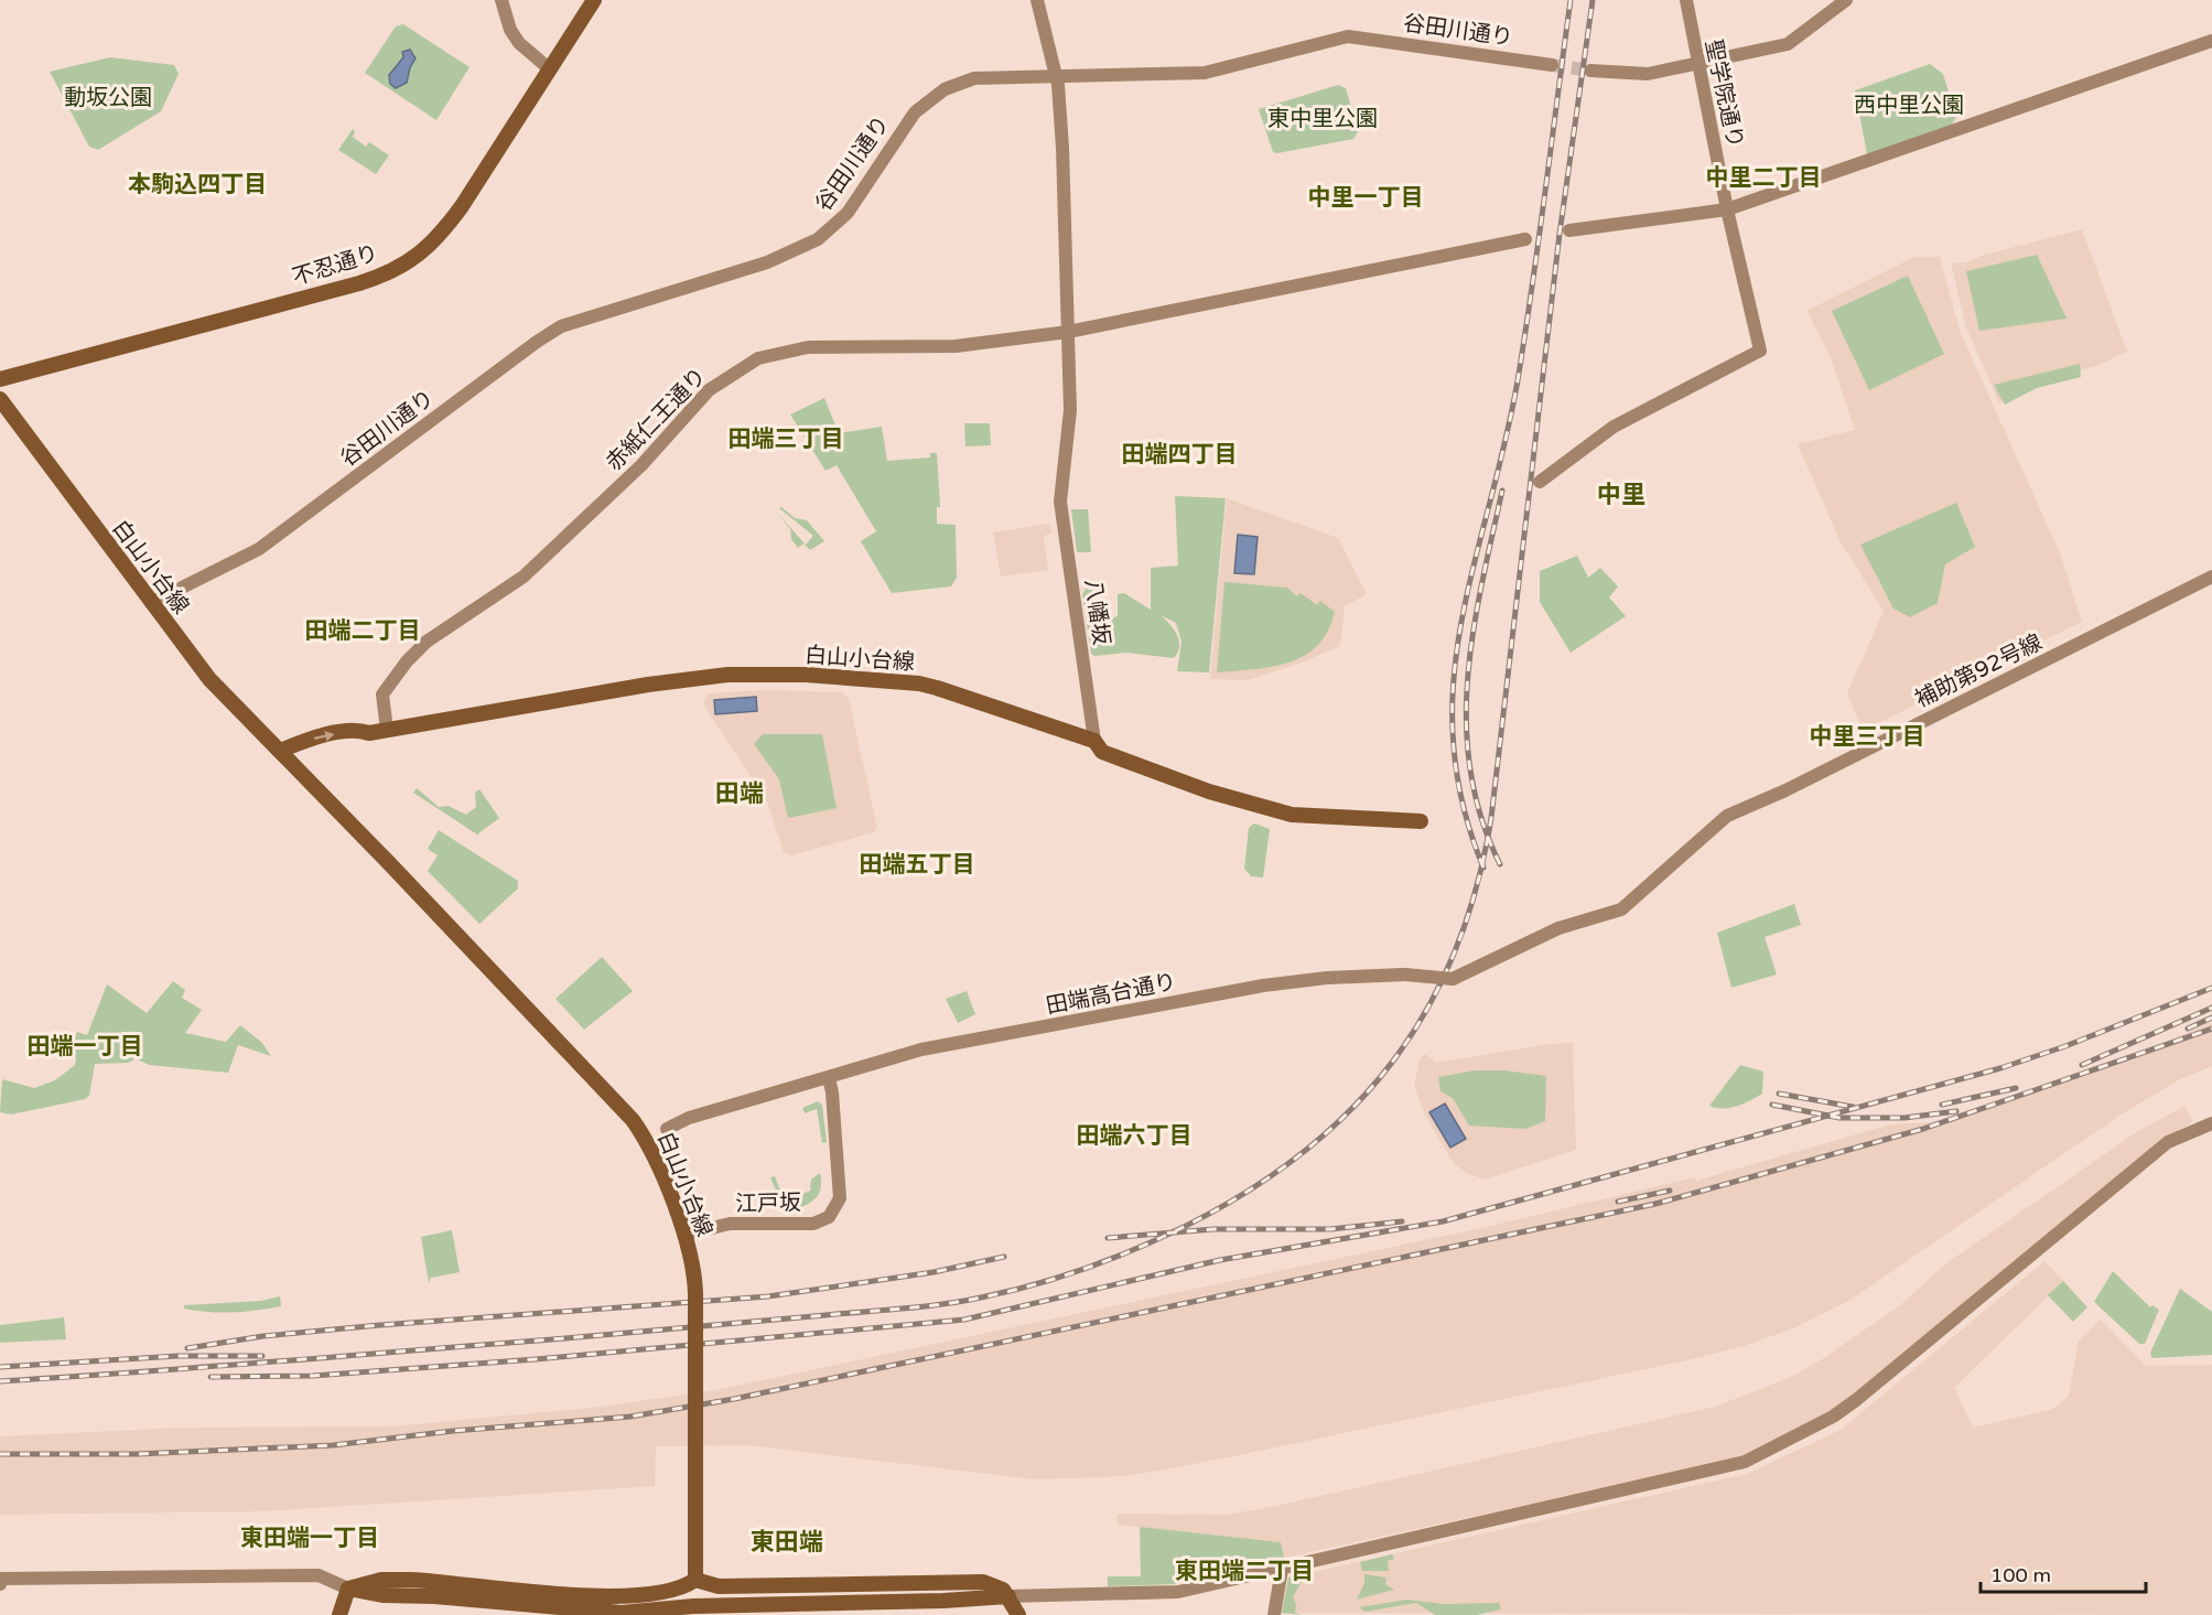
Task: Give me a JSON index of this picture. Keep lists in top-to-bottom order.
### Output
{
  "streets": {
    "main road": ["不忍通り", "白山小台線"],
    "street": [
      "谷田川通り",
      "聖学院通り",
      "赤紙仁王通り",
      "八幡坂",
      "補助第92号線",
      "田端高台通り",
      "江戸坂"
    ]
  },
  "crossings": [
    ["谷田川通り", "白山小台線"],
    ["谷田川通り", "八幡坂"],
    ["赤紙仁王通り", "白山小台線"],
    ["赤紙仁王通り", "八幡坂"],
    ["白山小台線", "八幡坂"],
    ["白山小台線", "江戸坂"],
    ["補助第92号線", "田端高台通り"],
    ["田端高台通り", "江戸坂"]
  ],
  "districts": [
    "中里二丁目",
    "本駒込四丁目",
    "中里一丁目",
    "田端三丁目",
    "田端四丁目",
    "中里",
    "田端二丁目",
    "中里三丁目",
    "田端",
    "田端五丁目",
    "田端一丁目",
    "田端六丁目",
    "東田端一丁目",
    "東田端",
    "東田端二丁目"
  ],
  "parks": ["動坂公園", "西中里公園", "東中里公園"],
  "scale_bar": "100 m"
}
